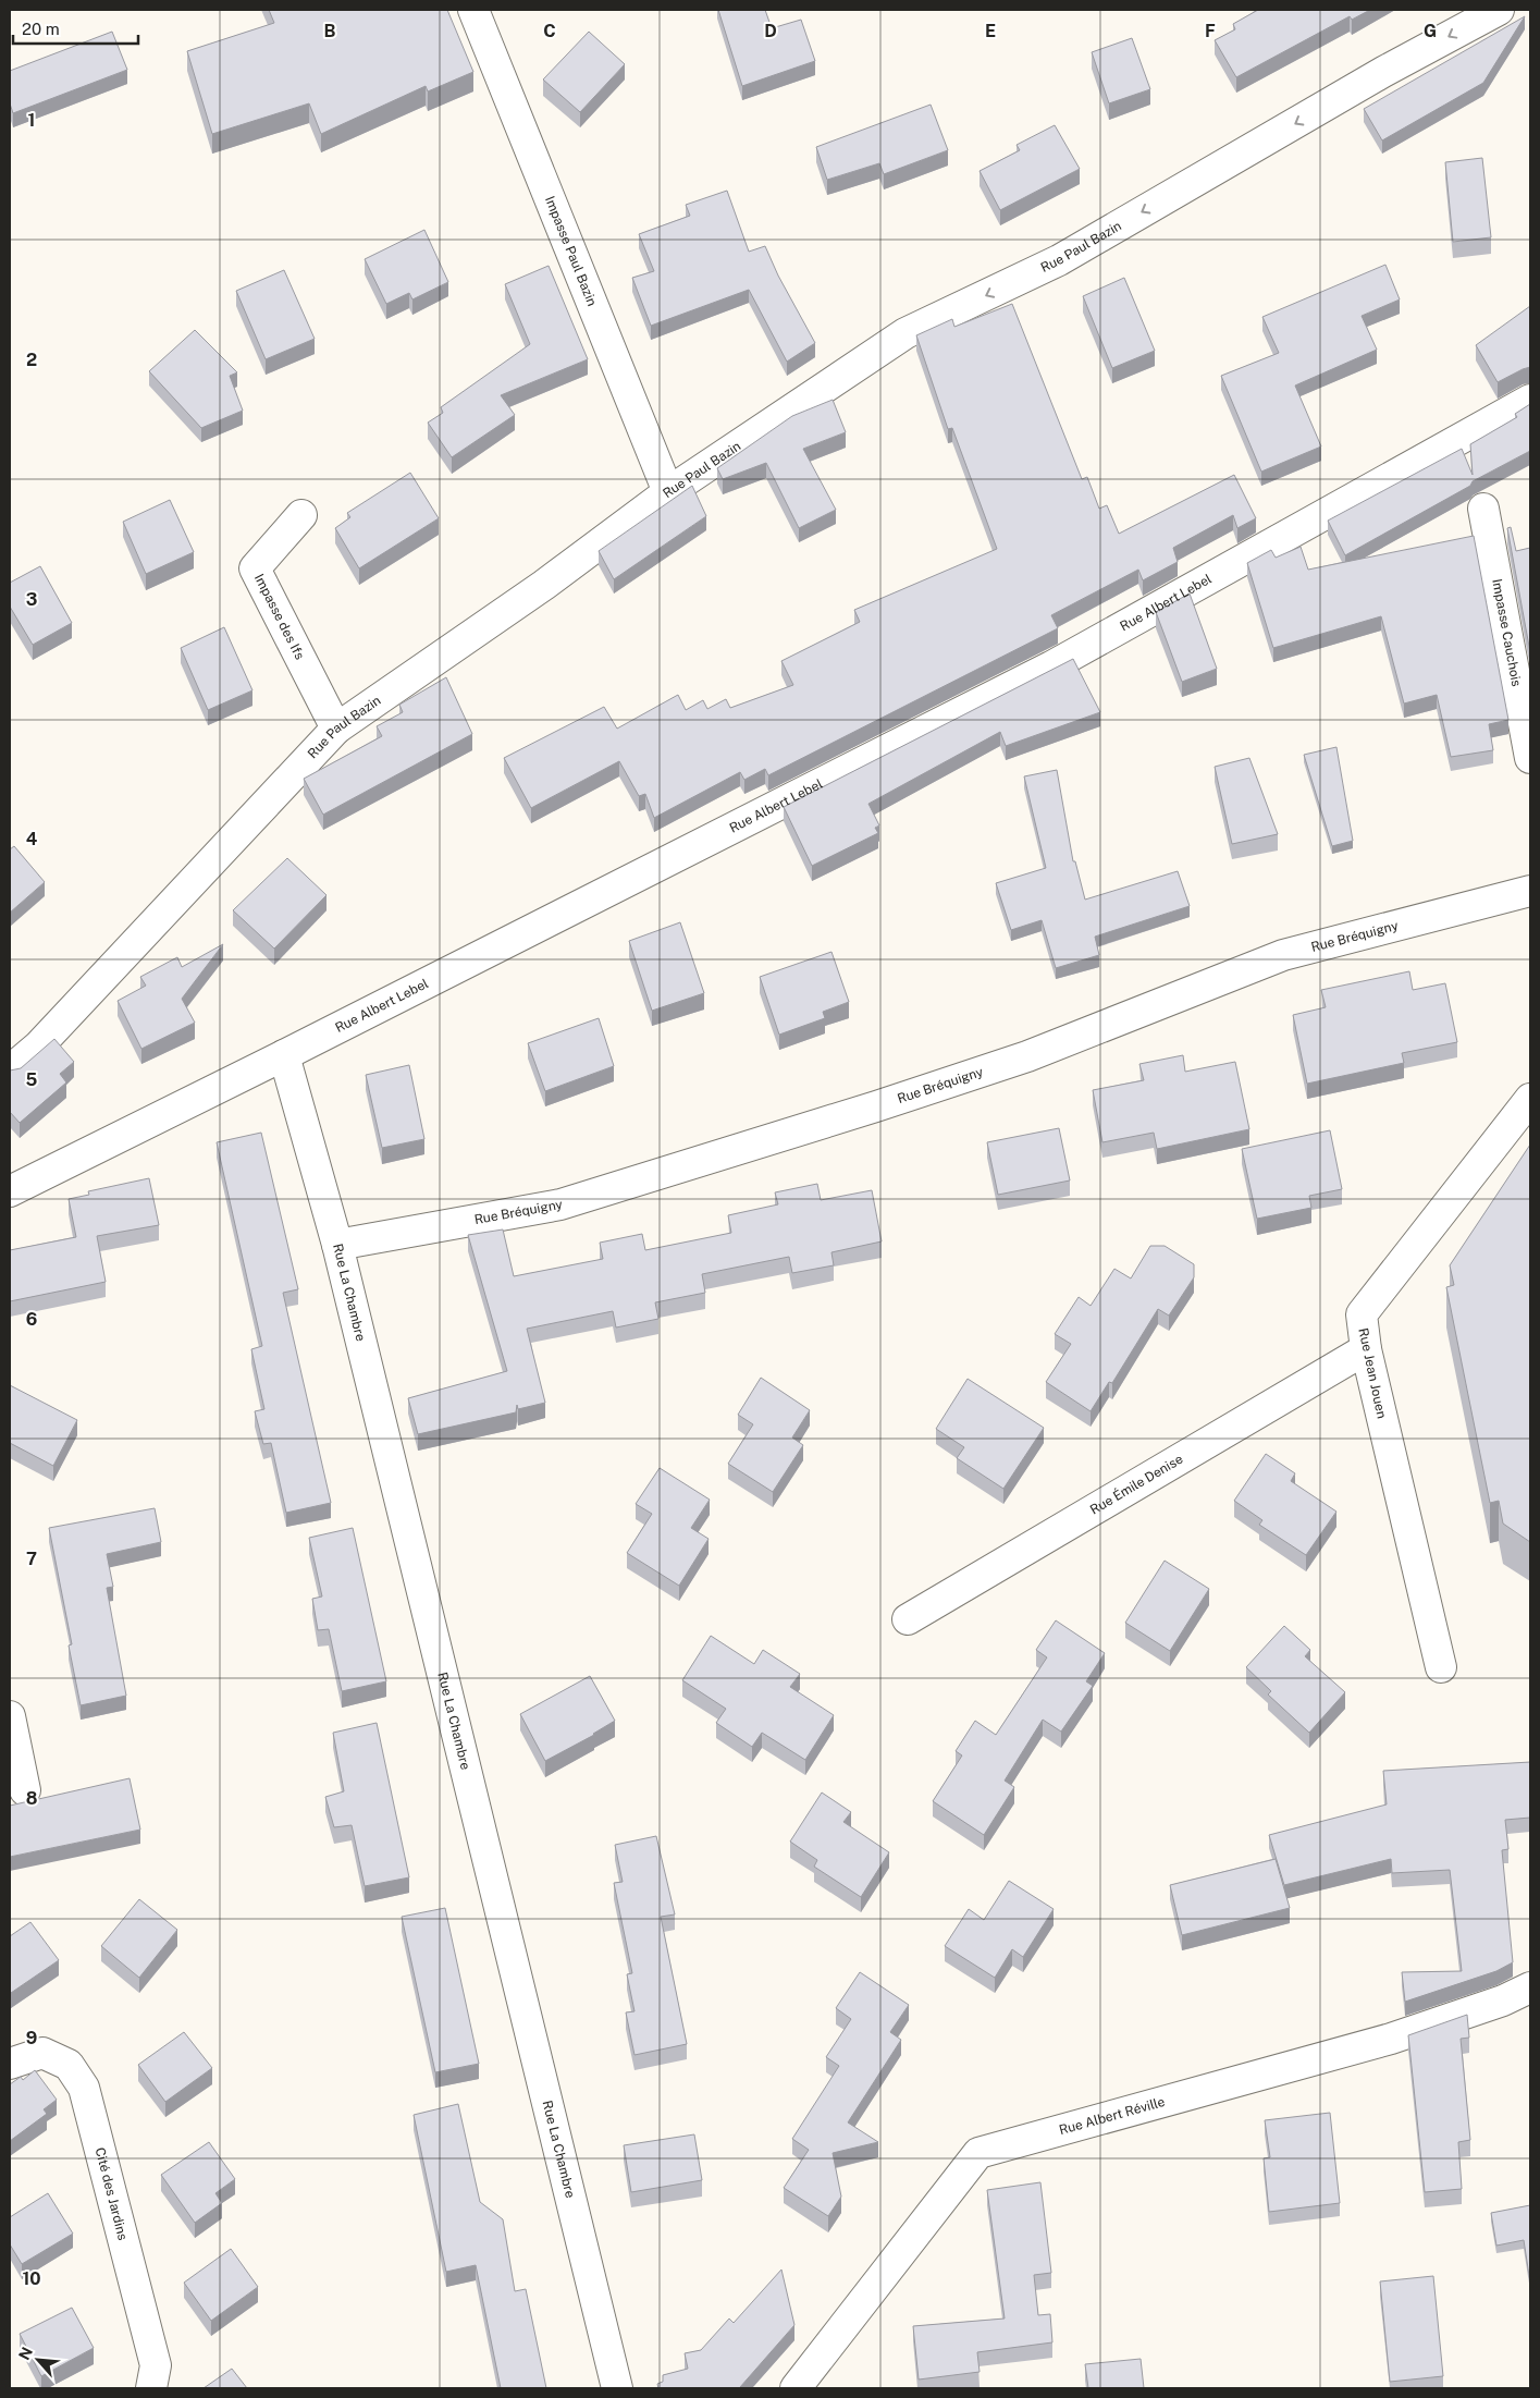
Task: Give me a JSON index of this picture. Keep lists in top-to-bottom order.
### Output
{
  "streets": {
    "street": [
      "Rue Paul Bazin",
      "Impasse Paul Bazin",
      "Rue Albert Lebel",
      "Impasse des Ifs",
      "Impasse Cauchois",
      "Rue Bréquigny",
      "Rue La Chambre",
      "Rue Jean Jouen",
      "Rue Émile Denise",
      "Rue Albert Réville",
      "Cité des Jardins"
    ]
  },
  "crossings": [
    ["Rue Paul Bazin", "Impasse Paul Bazin"],
    ["Rue Paul Bazin", "Impasse des Ifs"],
    ["Rue Albert Lebel", "Rue La Chambre"],
    ["Rue Bréquigny", "Rue La Chambre"],
    ["Rue Jean Jouen", "Rue Émile Denise"]
  ],
  "one_way": ["Rue Paul Bazin"],
  "scale_bar": "20 m",
  "north": "top left",
  "grid": {
    "columns": [
      "B",
      "C",
      "D",
      "E",
      "F",
      "G"
    ],
    "rows": [
      "1",
      "2",
      "3",
      "4",
      "5",
      "6",
      "7",
      "8",
      "9",
      "10"
    ]
  }
}
